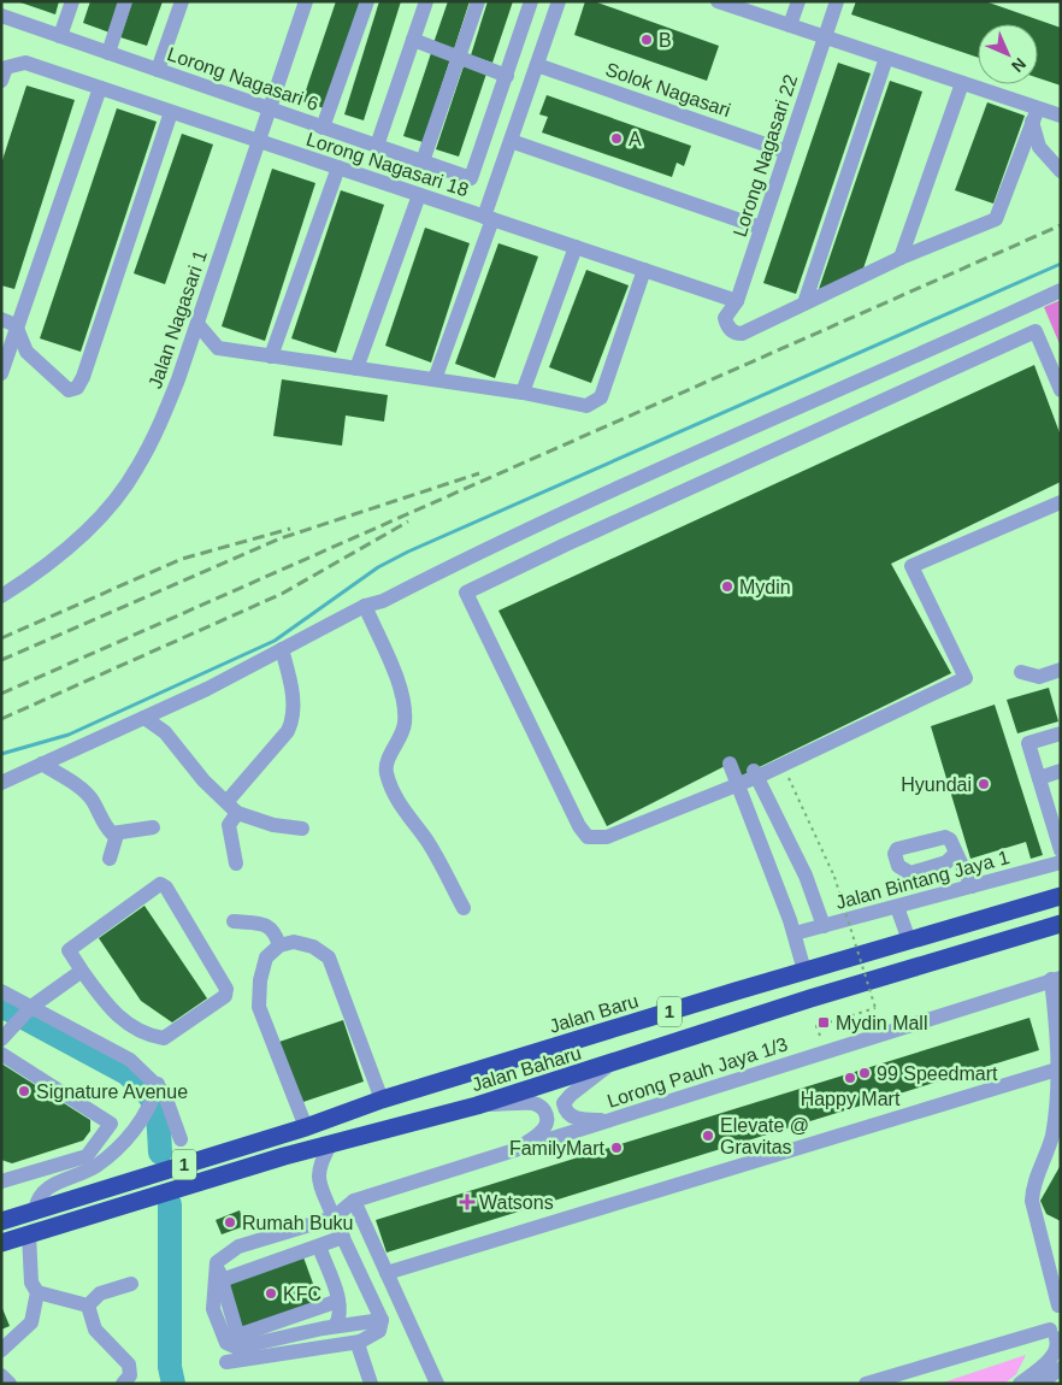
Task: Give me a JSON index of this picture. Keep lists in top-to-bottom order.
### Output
{
  "streets": {
    "highway": ["1", "Jalan Baru", "Jalan Baharu"],
    "street": [
      "Lorong Nagasari 6",
      "Solok Nagasari",
      "Lorong Nagasari 22",
      "Lorong Nagasari 18",
      "Jalan Nagasari 1",
      "Jalan Bintang Jaya 1",
      "Lorong Pauh Jaya 1/3"
    ]
  },
  "crossings": [
    ["Lorong Nagasari 6", "Jalan Nagasari 1"],
    ["Solok Nagasari", "Lorong Nagasari 22"],
    ["Lorong Nagasari 22", "Lorong Nagasari 18"],
    ["Lorong Nagasari 18", "Jalan Nagasari 1"],
    ["1", "Jalan Baru"]
  ],
  "places": {
    "other": [
      "B",
      "A",
      "Mydin",
      "Hyundai",
      "99 Speedmart",
      "Happy Mart",
      "Signature Avenue",
      "Elevate @ Gravitas",
      "FamilyMart",
      "Rumah Buku",
      "KFC"
    ],
    "transit": ["Mydin Mall"],
    "health": ["Watsons"]
  },
  "north": "bottom right"
}
